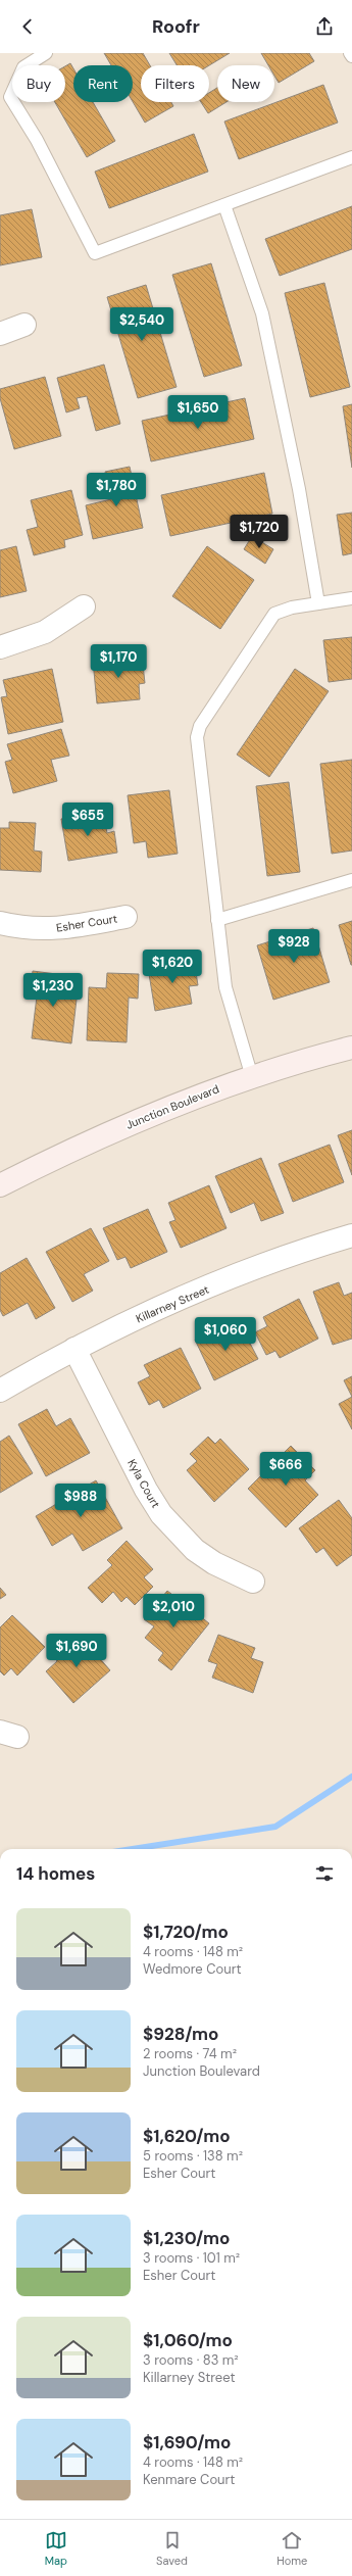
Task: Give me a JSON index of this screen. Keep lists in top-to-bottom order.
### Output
{
  "streets": {
    "main road": ["Junction Boulevard"],
    "street": ["Esher Court", "Killarney Street", "Kyla Court"]
  },
  "crossings": [
    ["Killarney Street", "Kyla Court"]
  ],
  "page": {
    "header": "Roofr",
    "chip": [
      "Buy",
      "Rent",
      "Filters",
      "New"
    ],
    "price": [
      "$2,540",
      "$1,650",
      "$1,780",
      "$1,720",
      "$1,170",
      "$655",
      "$928",
      "$1,620",
      "$1,230",
      "$1,060",
      "$666",
      "$988",
      "$2,010",
      "$1,690"
    ],
    "heading": "14 homes",
    "list": [
      {
        "name": "$1,720/mo",
        "note": "4 rooms · 148 m² · Wedmore Court"
      },
      {
        "name": "$928/mo",
        "note": "2 rooms · 74 m² · Junction Boulevard"
      },
      {
        "name": "$1,620/mo",
        "note": "5 rooms · 138 m² · Esher Court"
      },
      {
        "name": "$1,230/mo",
        "note": "3 rooms · 101 m² · Esher Court"
      },
      {
        "name": "$1,060/mo",
        "note": "3 rooms · 83 m² · Killarney Street"
      },
      {
        "name": "$1,690/mo",
        "note": "4 rooms · 148 m² · Kenmare Court"
      }
    ],
    "tabs": ["Map", "Saved", "Home"]
  }
}
